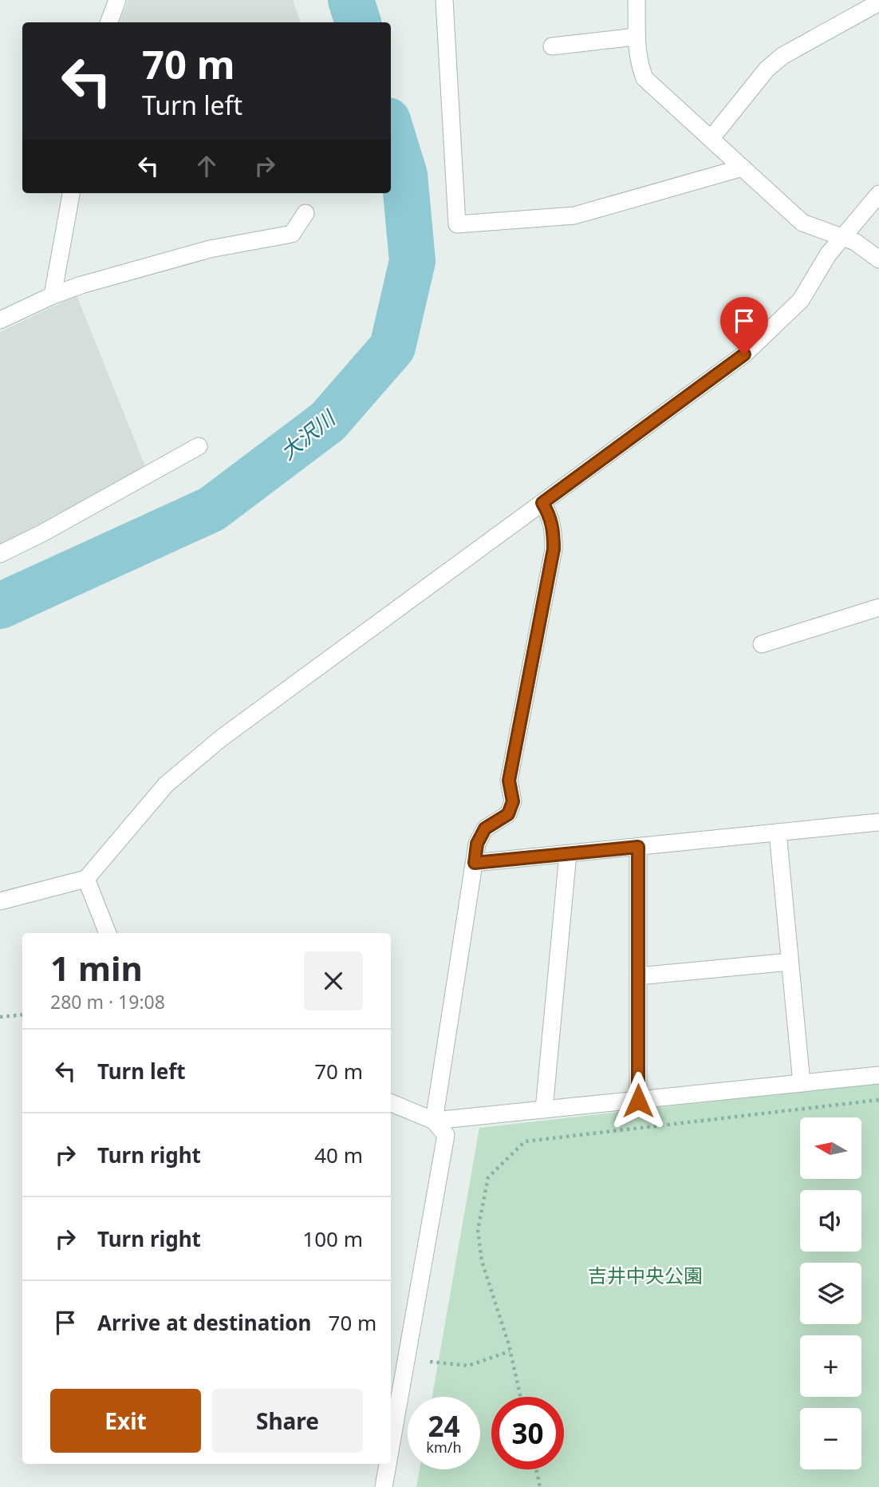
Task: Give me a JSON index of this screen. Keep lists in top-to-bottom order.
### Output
{
  "water": ["大沢川"],
  "parks": ["吉井中央公園"],
  "north": "left",
  "page": {
    "turn": ["70 m", "Turn left"],
    "heading": ["1 min", "280 m · 19:08"],
    "list": [
      {
        "name": "Turn left",
        "value": "70 m"
      },
      {
        "name": "Turn right",
        "value": "40 m"
      },
      {
        "name": "Turn right",
        "value": "100 m"
      },
      {
        "name": "Arrive at destination",
        "value": "70 m"
      }
    ],
    "map_buttons": ["+", "−"],
    "buttons": ["Exit", "Share"],
    "speed": "24 km/h",
    "limit": "30"
  }
}
